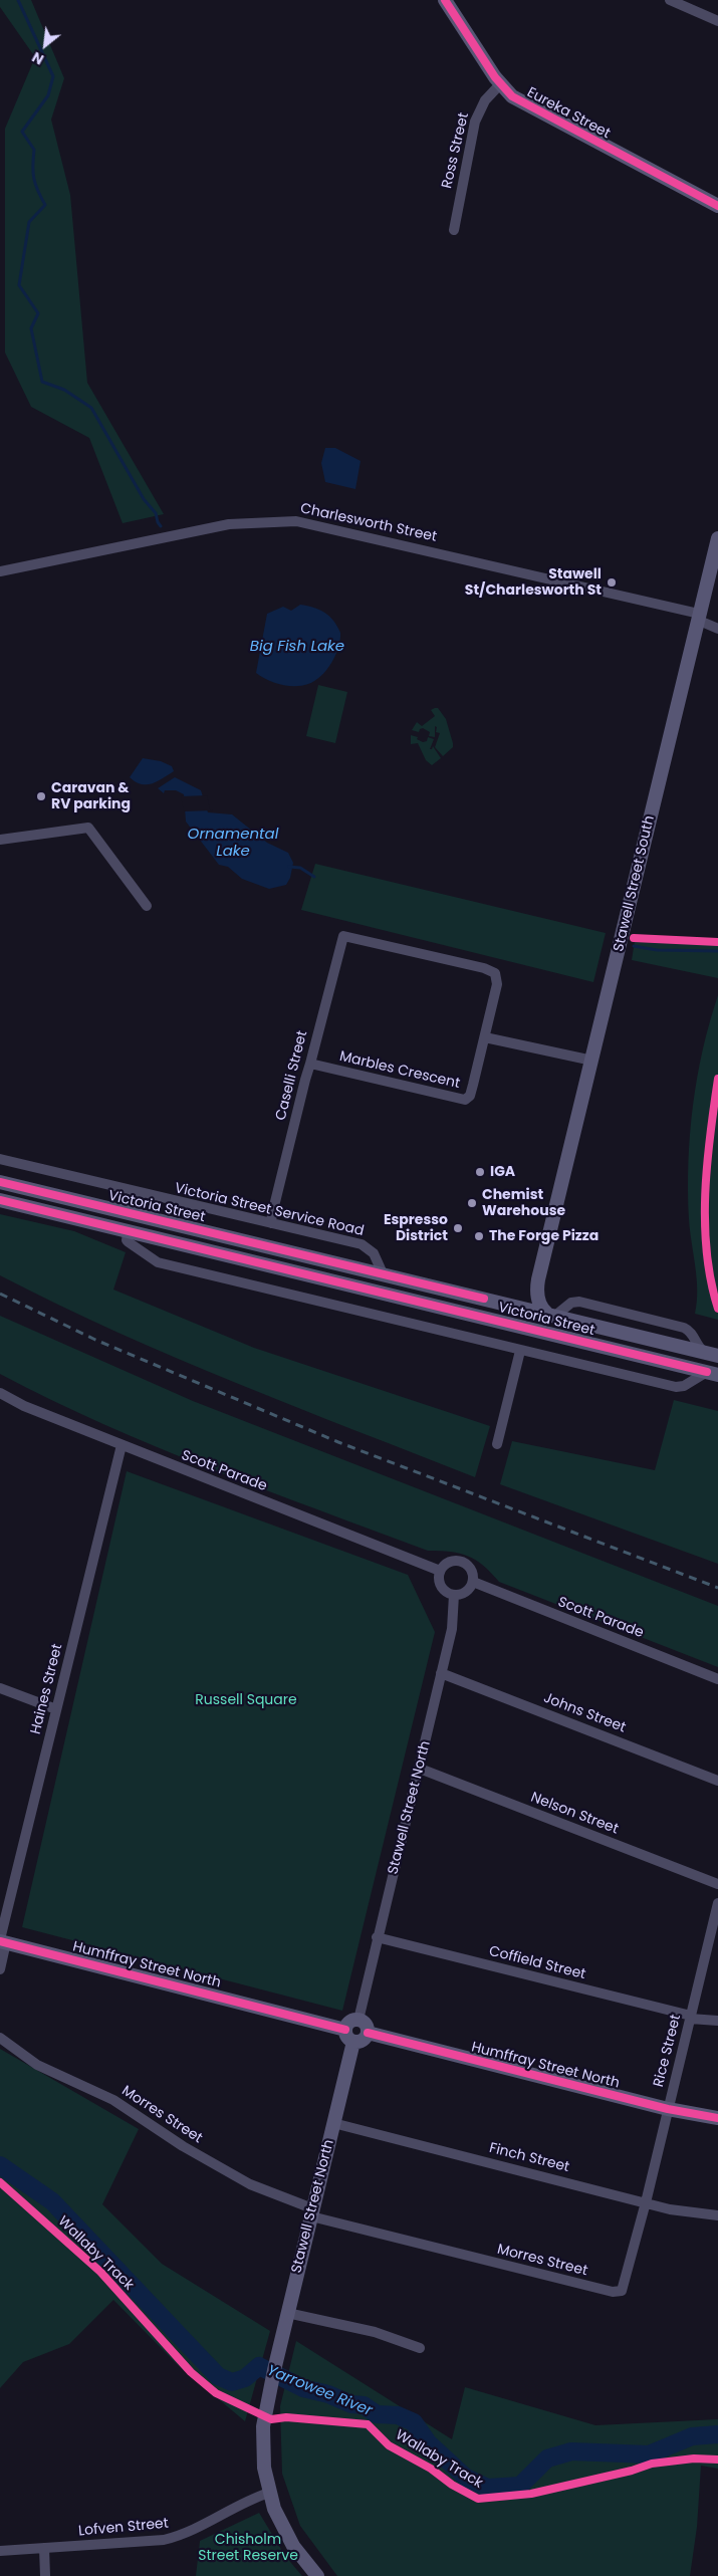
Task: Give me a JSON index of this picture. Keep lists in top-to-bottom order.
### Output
{
  "streets": {
    "street": [
      "Eureka Street",
      "Ross Street",
      "Charlesworth Street",
      "Stawell Street South",
      "Marbles Crescent",
      "Caselli Street",
      "Victoria Street",
      "Victoria Street Service Road",
      "Scott Parade",
      "Haines Street",
      "Johns Street",
      "Stawell Street North",
      "Nelson Street",
      "Coffield Street",
      "Humffray Street North",
      "Rice Street",
      "Morres Street",
      "Finch Street",
      "Lofven Street"
    ],
    "cycle path": ["Wallaby Track"]
  },
  "crossings": [
    ["Eureka Street", "Ross Street"],
    ["Charlesworth Street", "Stawell Street South"],
    ["Stawell Street South", "Victoria Street"],
    ["Marbles Crescent", "Caselli Street"],
    ["Caselli Street", "Victoria Street Service Road"],
    ["Victoria Street", "Victoria Street Service Road"],
    ["Scott Parade", "Haines Street"],
    ["Scott Parade", "Stawell Street North"],
    ["Haines Street", "Humffray Street North"],
    ["Johns Street", "Stawell Street North"],
    ["Stawell Street North", "Nelson Street"],
    ["Stawell Street North", "Coffield Street"],
    ["Stawell Street North", "Humffray Street North"],
    ["Stawell Street North", "Morres Street"],
    ["Stawell Street North", "Finch Street"],
    ["Stawell Street North", "Lofven Street"],
    ["Coffield Street", "Rice Street"],
    ["Humffray Street North", "Rice Street"],
    ["Rice Street", "Morres Street"],
    ["Rice Street", "Finch Street"]
  ],
  "water": ["Big Fish Lake", "Ornamental Lake", "Yarrowee River"],
  "parks": ["Russell Square", "Chisholm Street Reserve"],
  "places": [
    "Stawell St/Charlesworth St",
    "Caravan & RV parking",
    "IGA",
    "Chemist Warehouse",
    "Espresso District",
    "The Forge Pizza"
  ],
  "north": "bottom left"
}
